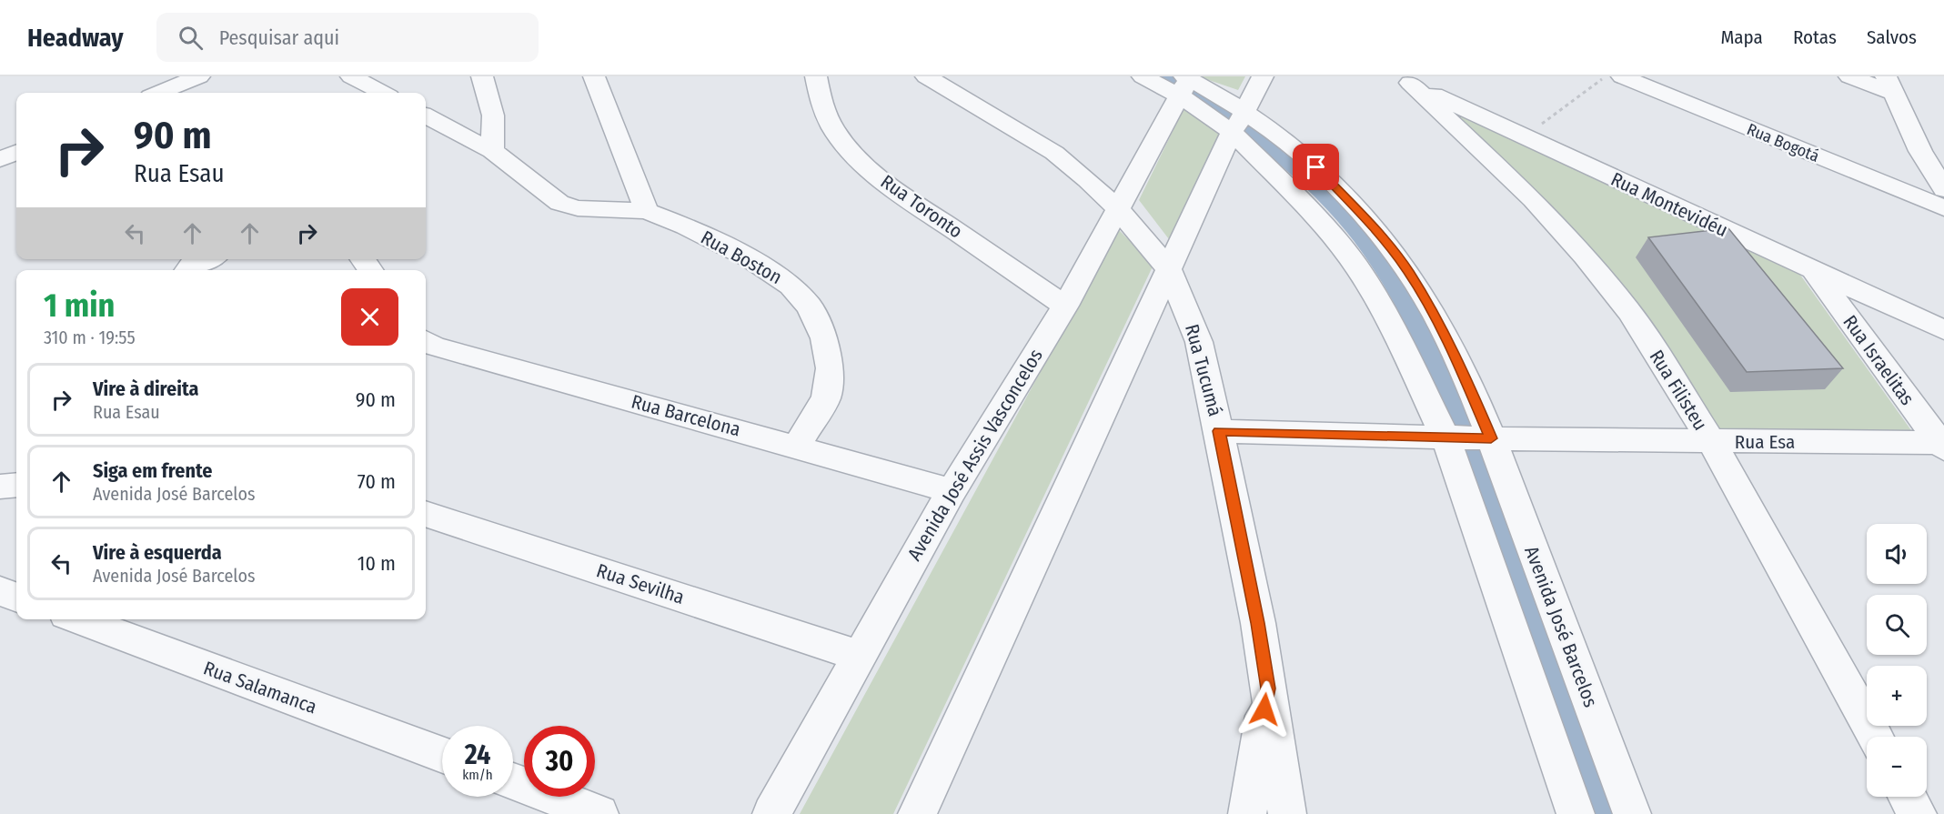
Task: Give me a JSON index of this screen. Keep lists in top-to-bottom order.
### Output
{
  "streets": {
    "street": [
      "Rua Bogotá",
      "Rua Montevidéu",
      "Rua Toronto",
      "Rua Boston",
      "Rua Israelitas",
      "Rua Tucumá",
      "Rua Filisteu",
      "Rua Barcelona",
      "Rua Esa",
      "Avenida José Assis Vasconcelos",
      "Rua Sevilha",
      "Avenida José Barcelos",
      "Rua Salamanca"
    ]
  },
  "crossings": [
    ["Rua Montevidéu", "Rua Israelitas"],
    ["Rua Montevidéu", "Rua Filisteu"],
    ["Rua Toronto", "Avenida José Assis Vasconcelos"],
    ["Rua Boston", "Rua Barcelona"],
    ["Rua Israelitas", "Rua Esa"],
    ["Rua Tucumá", "Rua Esa"],
    ["Rua Tucumá", "Avenida José Assis Vasconcelos"],
    ["Rua Filisteu", "Rua Esa"],
    ["Rua Barcelona", "Avenida José Assis Vasconcelos"],
    ["Rua Esa", "Avenida José Barcelos"],
    ["Avenida José Assis Vasconcelos", "Rua Sevilha"],
    ["Avenida José Assis Vasconcelos", "Avenida José Barcelos"]
  ],
  "page": {
    "header": "Headway",
    "search": "Pesquisar aqui",
    "nav": ["Mapa", "Rotas", "Salvos"],
    "turn": ["90 m", "Rua Esau"],
    "heading": ["1 min", "310 m · 19:55"],
    "list": [
      {
        "name": "Vire à direita",
        "note": "Rua Esau",
        "value": "90 m"
      },
      {
        "name": "Siga em frente",
        "note": "Avenida José Barcelos",
        "value": "70 m"
      },
      {
        "name": "Vire à esquerda",
        "note": "Avenida José Barcelos",
        "value": "10 m"
      }
    ],
    "map_buttons": ["+", "−"],
    "speed": "24 km/h",
    "limit": "30"
  }
}
